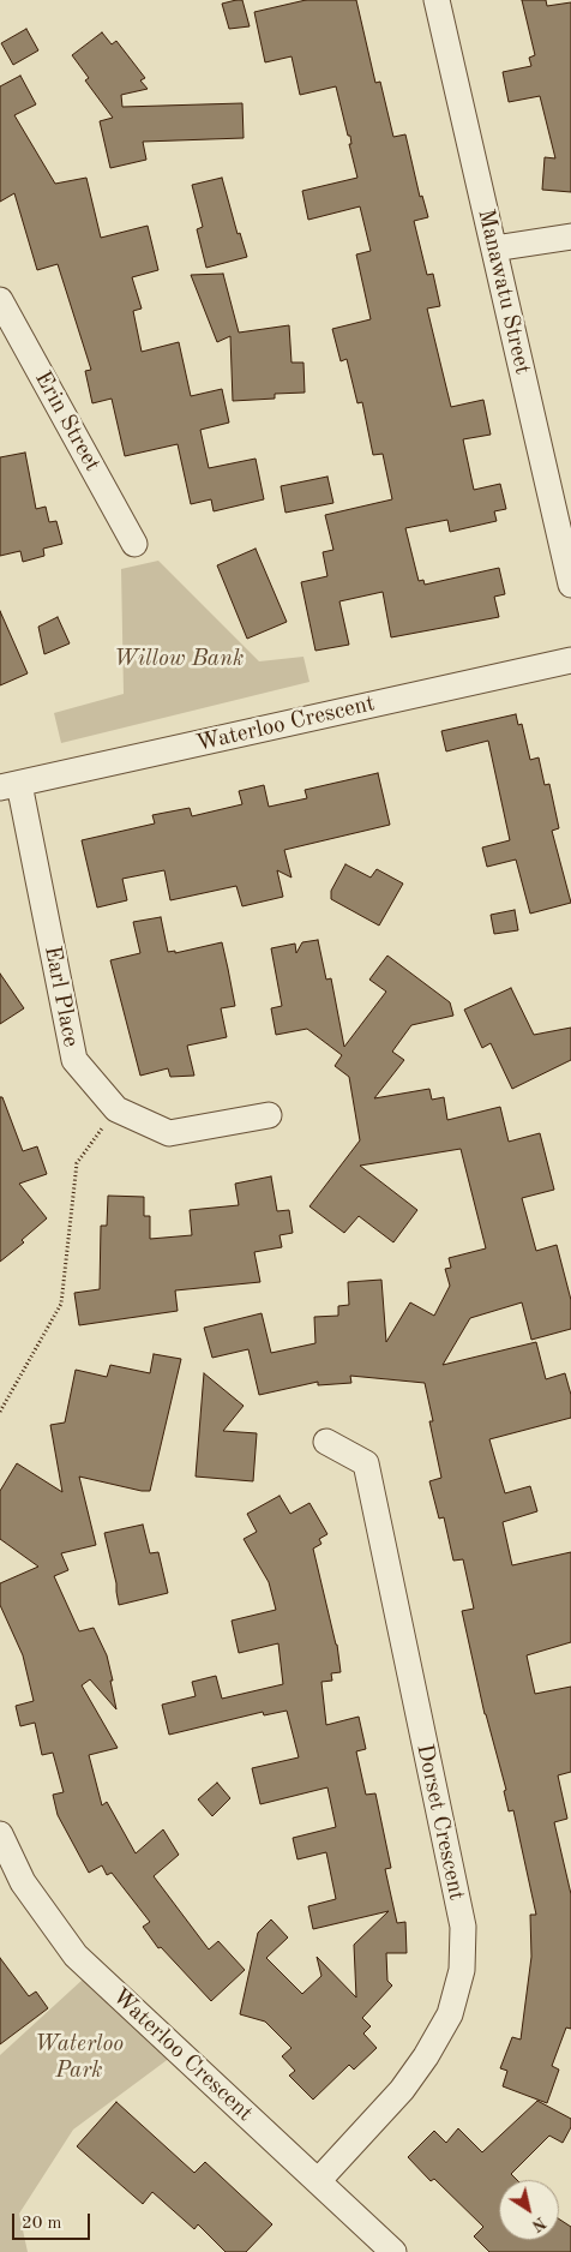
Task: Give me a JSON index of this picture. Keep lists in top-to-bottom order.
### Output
{
  "streets": {
    "street": [
      "Manawatu Street",
      "Erin Street",
      "Waterloo Crescent",
      "Earl Place",
      "Dorset Crescent"
    ]
  },
  "crossings": [
    ["Waterloo Crescent", "Earl Place"],
    ["Waterloo Crescent", "Dorset Crescent"]
  ],
  "parks": ["Willow Bank", "Waterloo Park"],
  "scale_bar": "20 m",
  "north": "bottom right"
}
